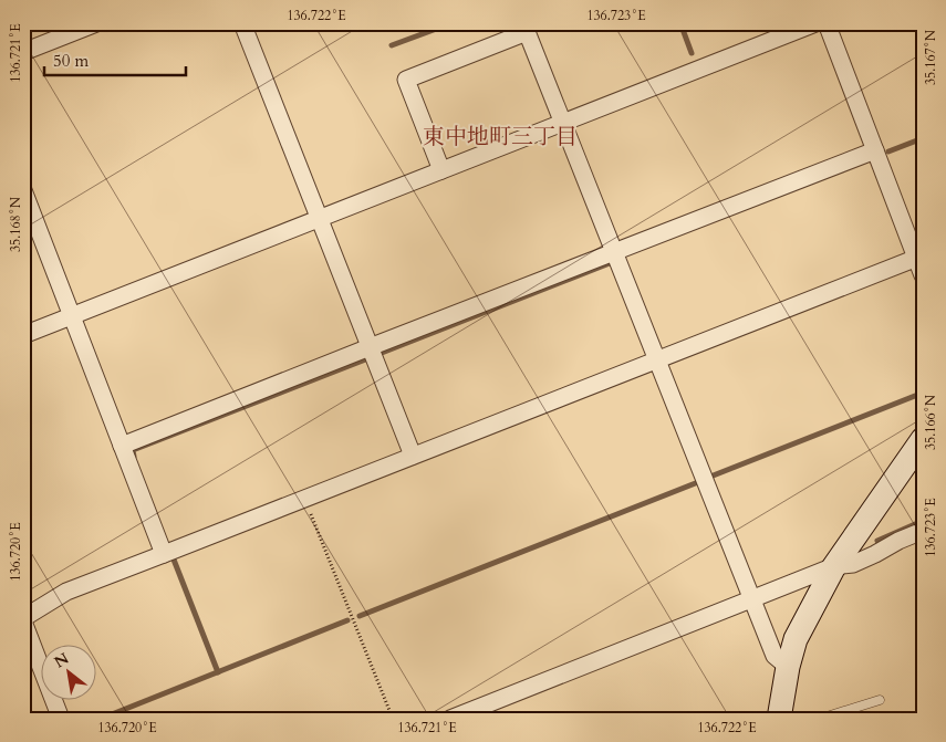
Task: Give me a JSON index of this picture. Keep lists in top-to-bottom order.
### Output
{
  "districts": ["東中地町三丁目"],
  "scale_bar": "50 m",
  "north": "top left",
  "coordinates": [
    "136.722°E",
    "136.723°E",
    "136.721°E",
    "35.167°N",
    "35.168°N",
    "35.166°N",
    "136.720°E"
  ]
}
